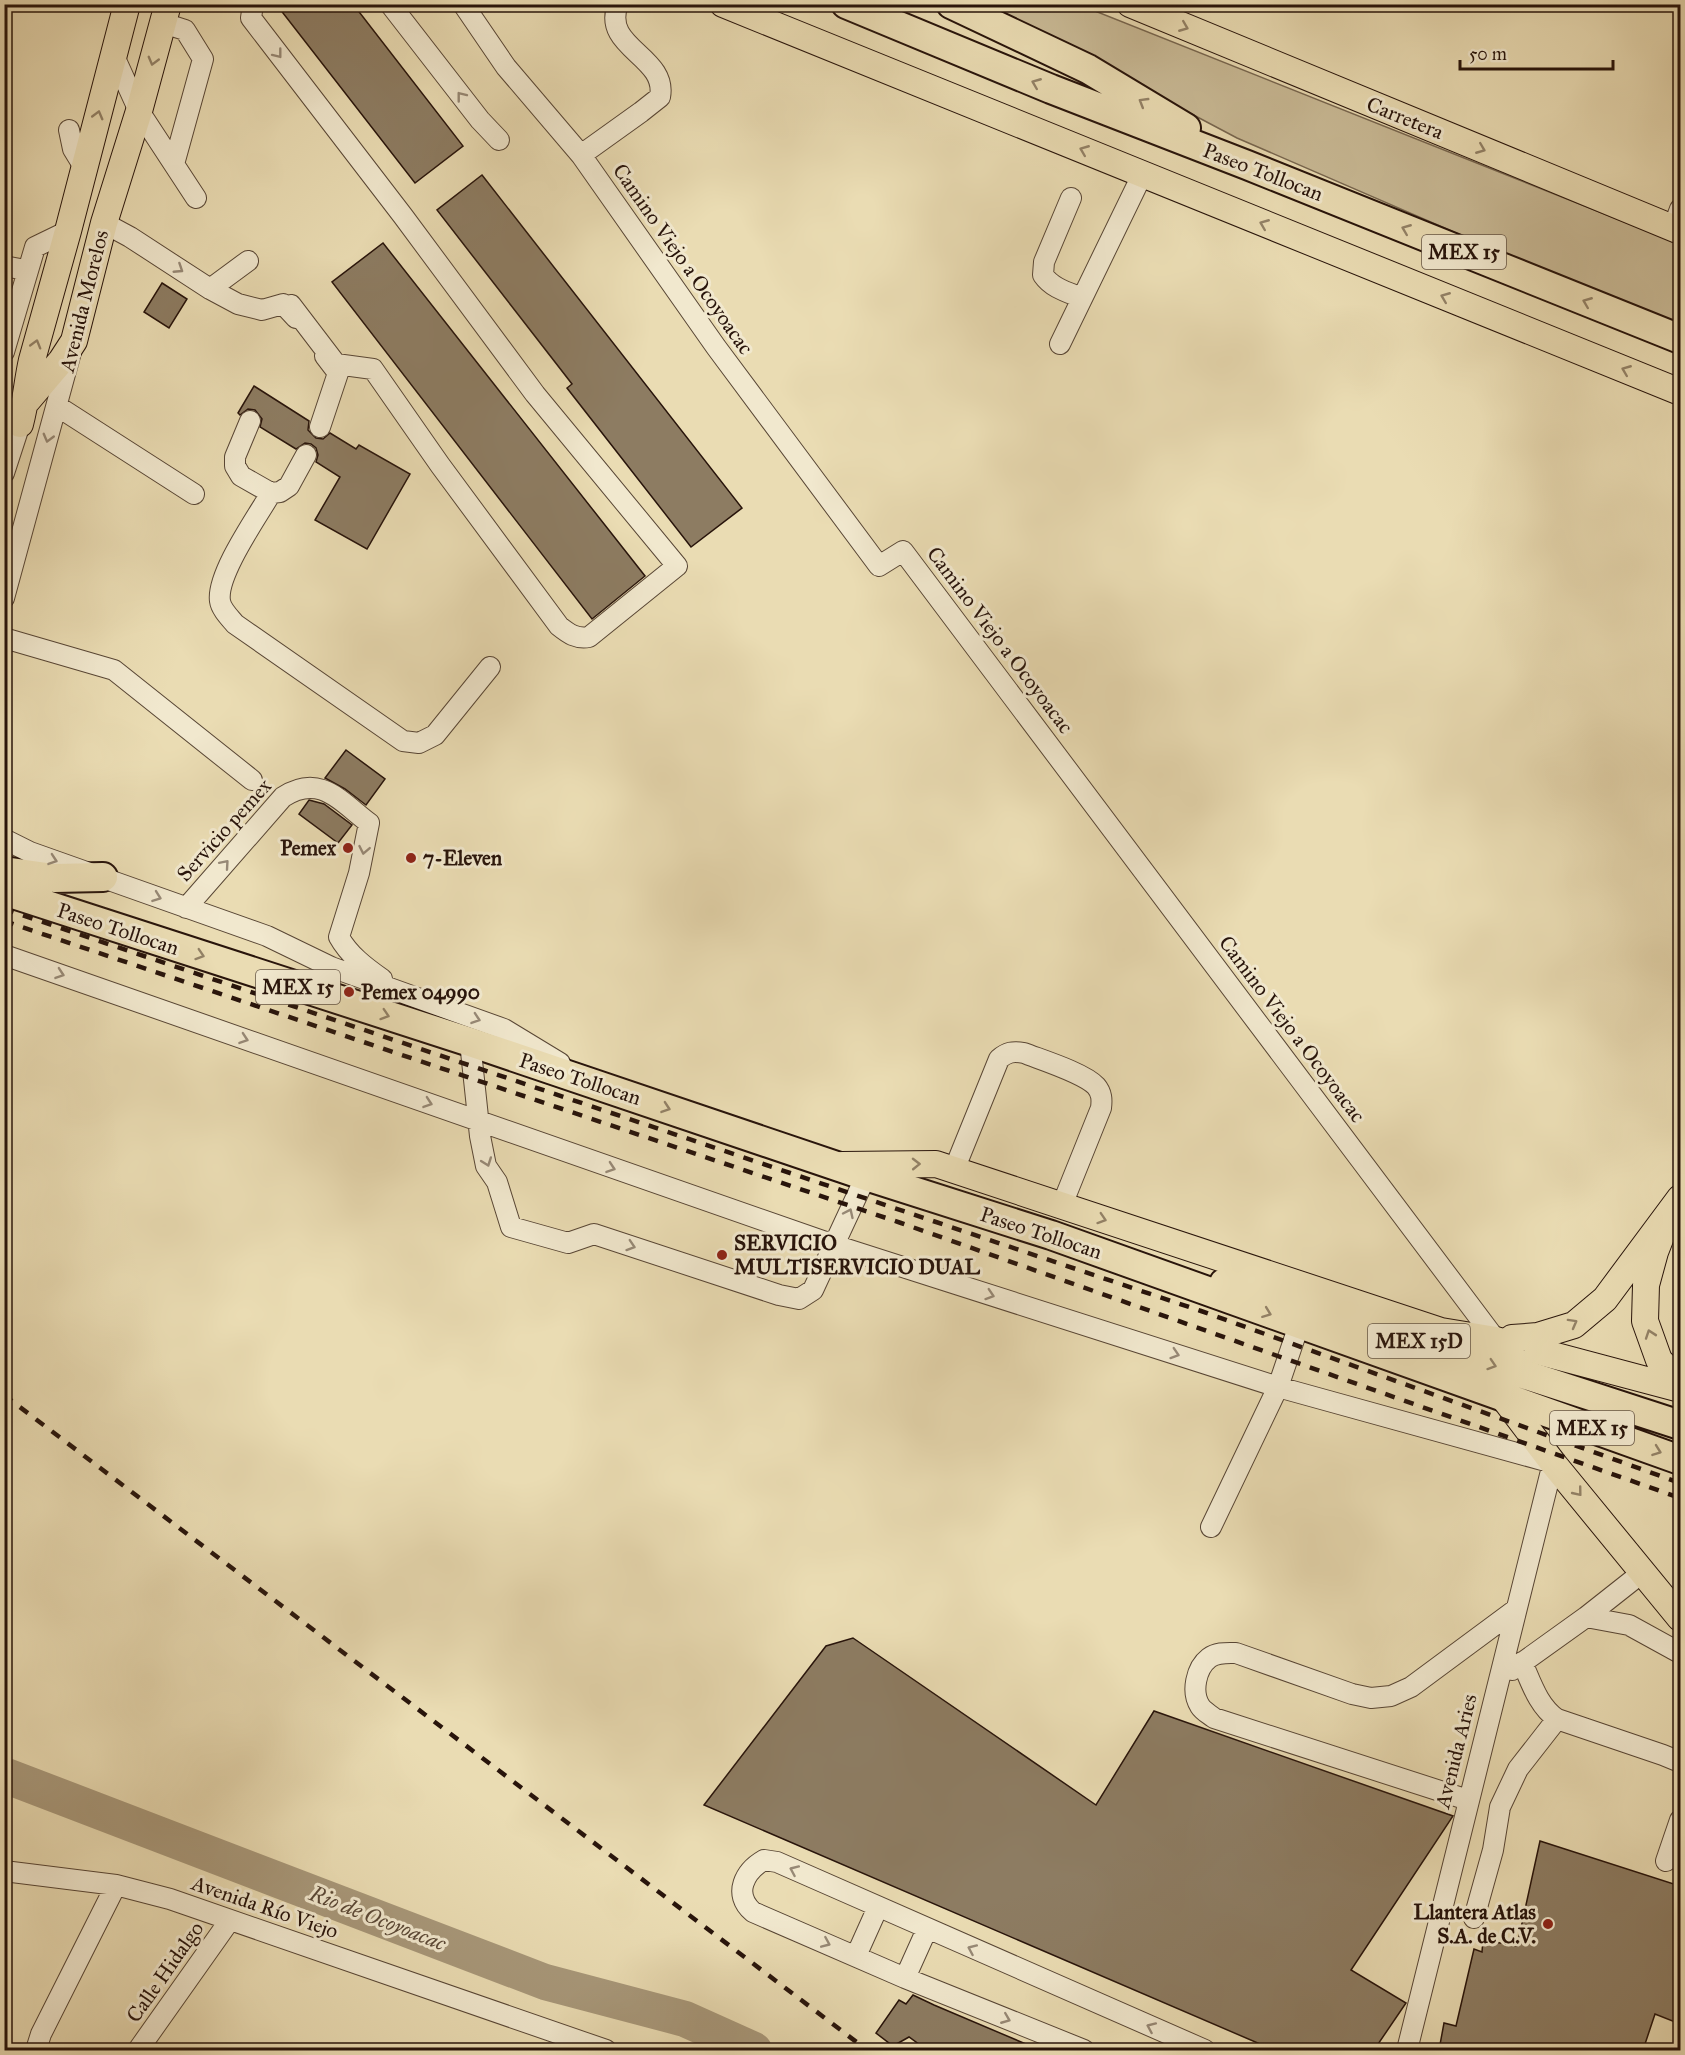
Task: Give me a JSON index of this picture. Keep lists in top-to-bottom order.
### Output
{
  "streets": {
    "highway": ["Paseo Tollocan", "MEX 15", "MEX 15D"],
    "main road": ["Carretera", "Avenida Morelos"],
    "street": [
      "Camino Viejo a Ocoyoacac",
      "Servicio pemex",
      "Avenida Aries",
      "Avenida Río Viejo",
      "Calle Hidalgo"
    ]
  },
  "crossings": [
    ["Paseo Tollocan", "MEX 15"],
    ["Paseo Tollocan", "MEX 15D"],
    ["MEX 15", "MEX 15D"],
    ["Avenida Río Viejo", "Calle Hidalgo"]
  ],
  "water": ["Rio de Ocoyoacac"],
  "places": [
    "Pemex",
    "7-Eleven",
    "Pemex 04990",
    "SERVICIO MULTISERVICIO DUAL",
    "Llantera Atlas S.A. de C.V."
  ],
  "scale_bar": "50 m"
}
